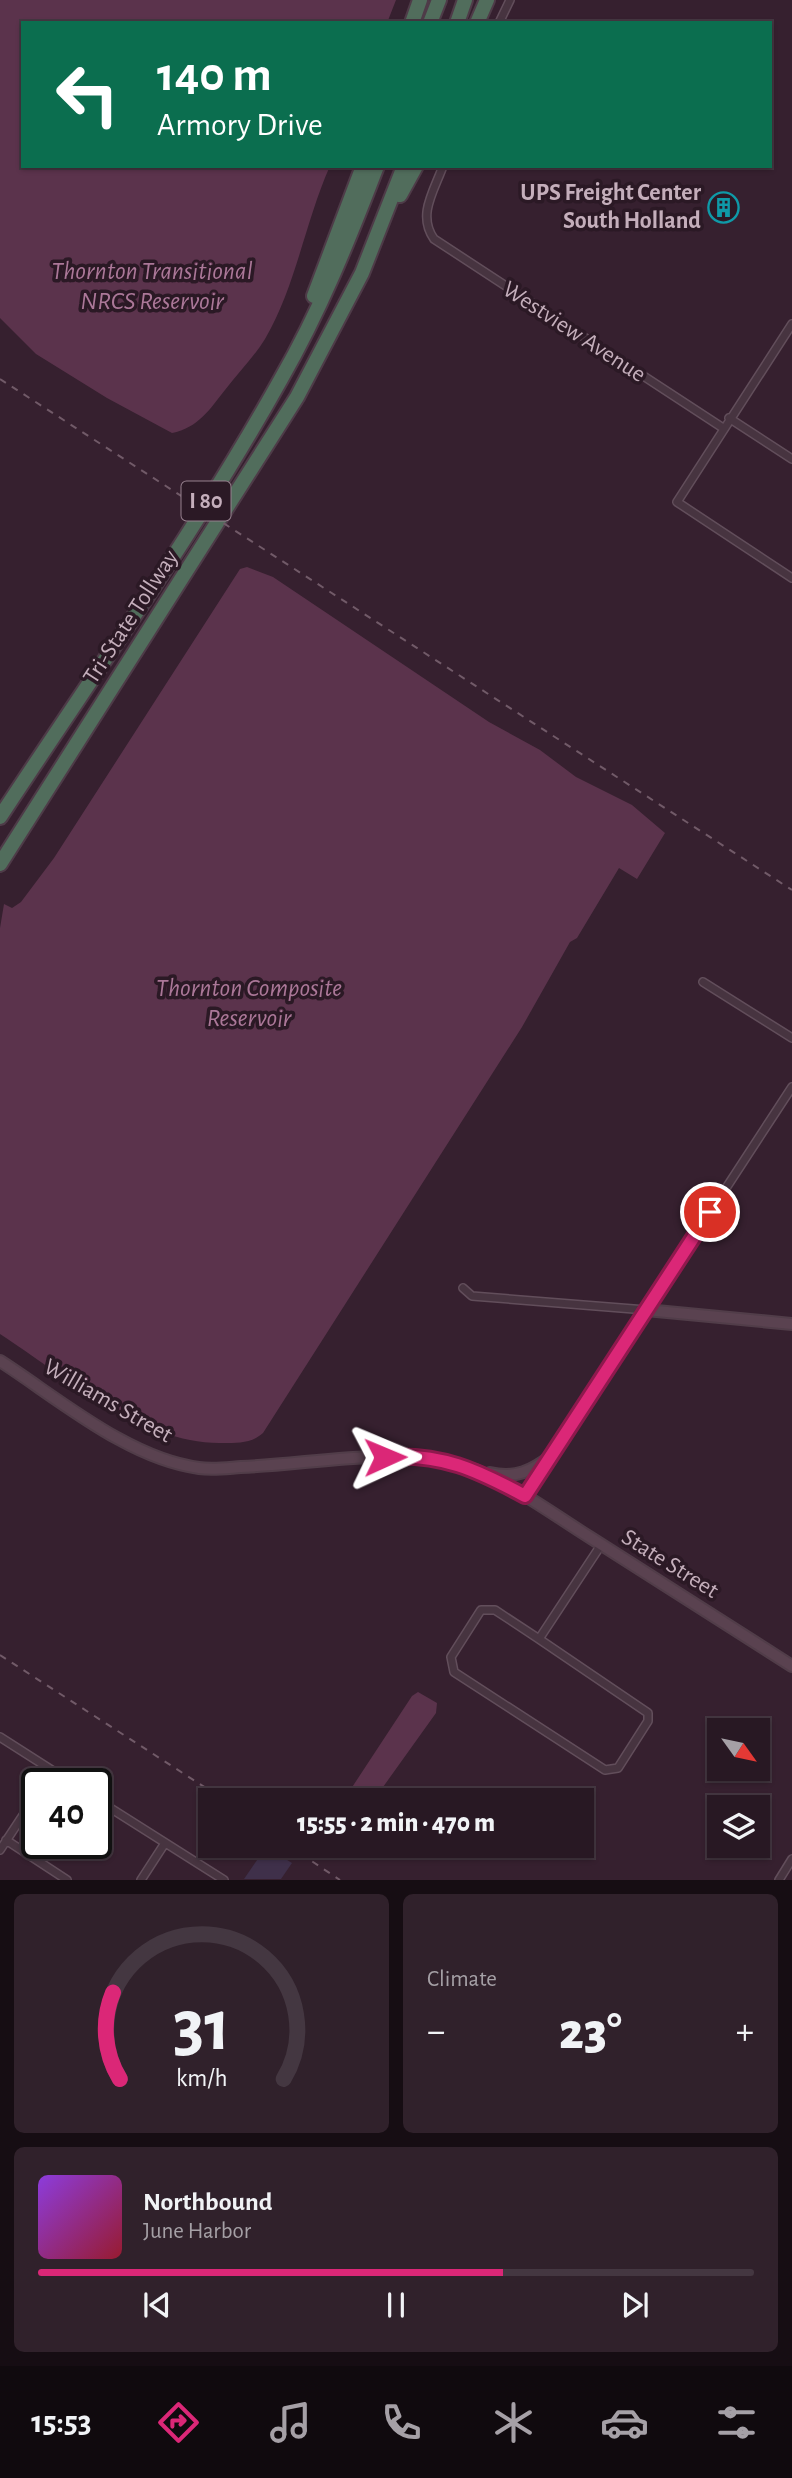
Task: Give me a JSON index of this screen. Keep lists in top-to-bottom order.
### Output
{
  "streets": {
    "highway": ["I 80", "Tri-State Tollway"],
    "street": ["Westview Avenue", "Williams Street", "State Street"]
  },
  "crossings": [
    ["Williams Street", "State Street"]
  ],
  "water": ["Thornton Transitional NRCS Reservoir", "Thornton Composite Reservoir"],
  "places": {
    "building": ["UPS Freight Center South Holland"]
  },
  "north": "bottom right",
  "page": {
    "turn": ["140 m", "Armory Drive"],
    "limit": "40",
    "trip": "15:55 · 2 min · 470 m",
    "tile": "Climate",
    "heat": ["−", "23°", "+"],
    "song": ["Northbound", "June Harbor"],
    "tabs": "15:53",
    "gauge": ["31", "km/h"]
  }
}
